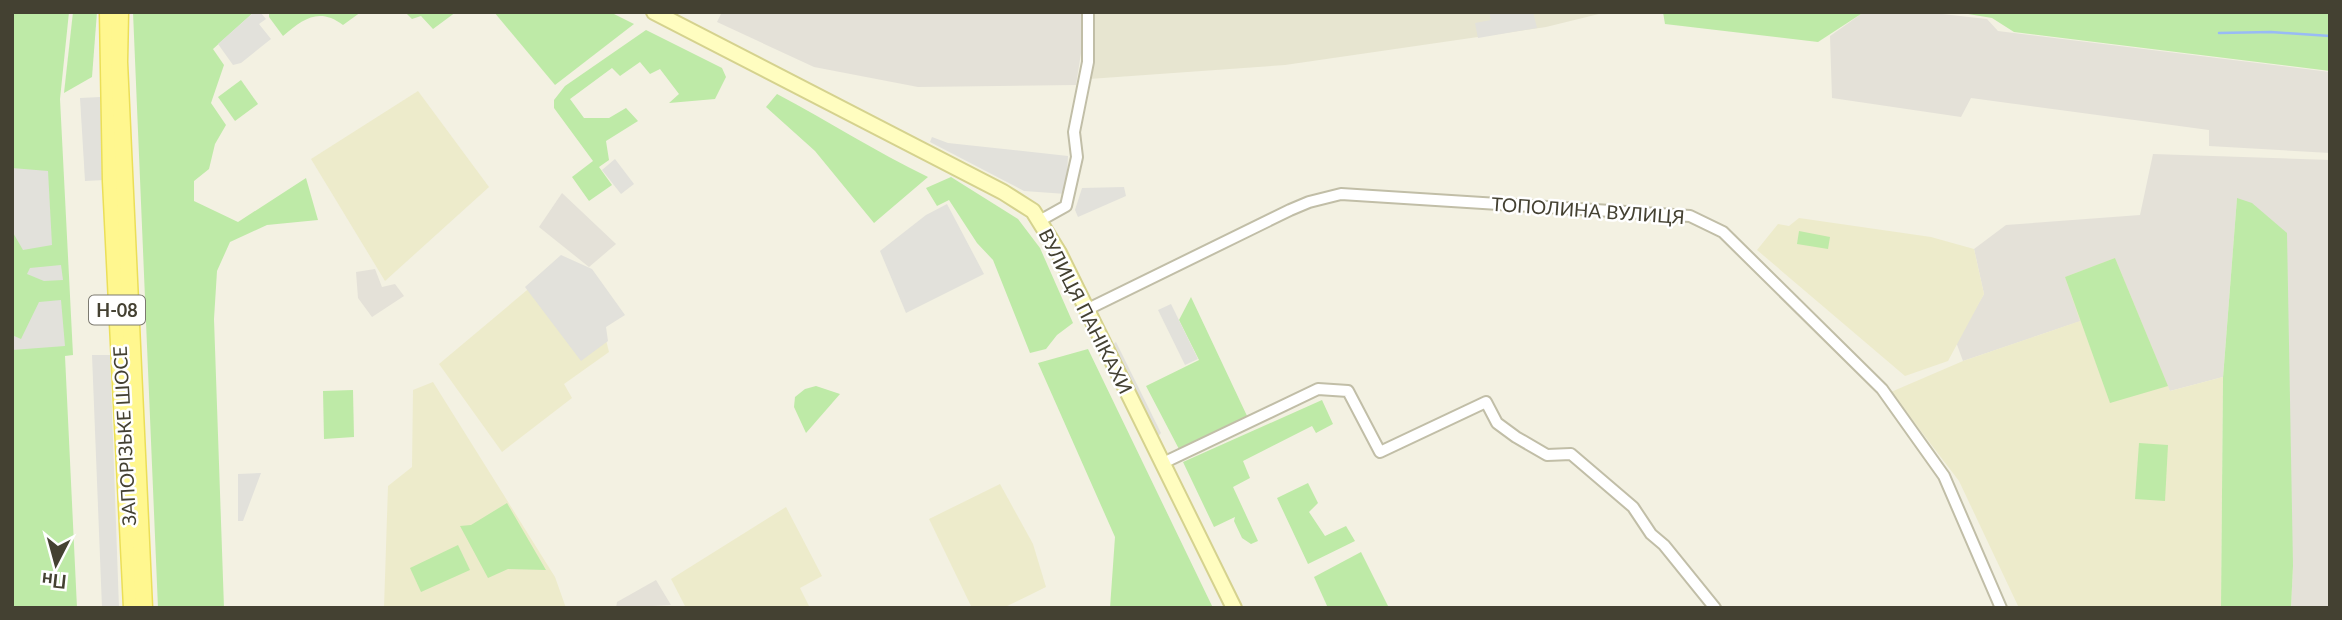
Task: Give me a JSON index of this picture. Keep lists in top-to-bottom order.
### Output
{
  "streets": {
    "main road": ["Н-08", "ЗАПОРІЗЬКЕ ШОСЕ"],
    "street": ["ТОПОЛИНА ВУЛИЦЯ", "ВУЛИЦЯ ПАНІКАХИ"]
  },
  "crossings": [
    ["ТОПОЛИНА ВУЛИЦЯ", "ВУЛИЦЯ ПАНІКАХИ"]
  ],
  "north": "bottom"
}
